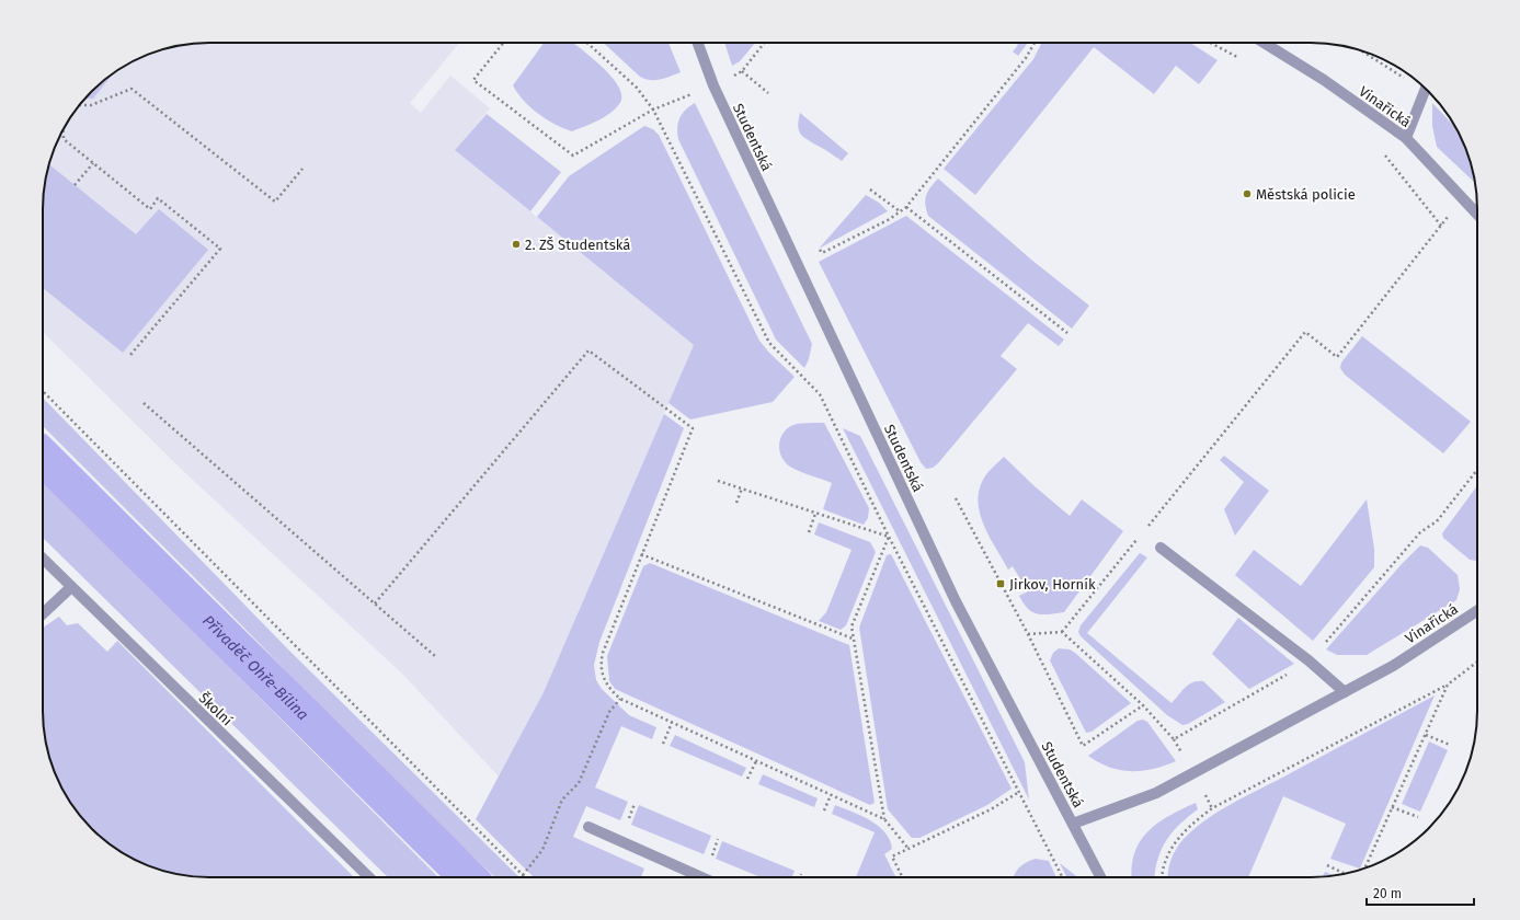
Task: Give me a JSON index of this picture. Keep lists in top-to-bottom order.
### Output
{
  "streets": {
    "street": ["Vinařická", "Studentská", "Školní"]
  },
  "crossings": [
    ["Vinařická", "Studentská"]
  ],
  "water": ["Přivaděč Ohře-Bílina"],
  "places": {
    "other": ["Městská policie", "2. ZŠ Studentská"],
    "transit": ["Jirkov, Horník"]
  },
  "scale_bar": "20 m"
}
